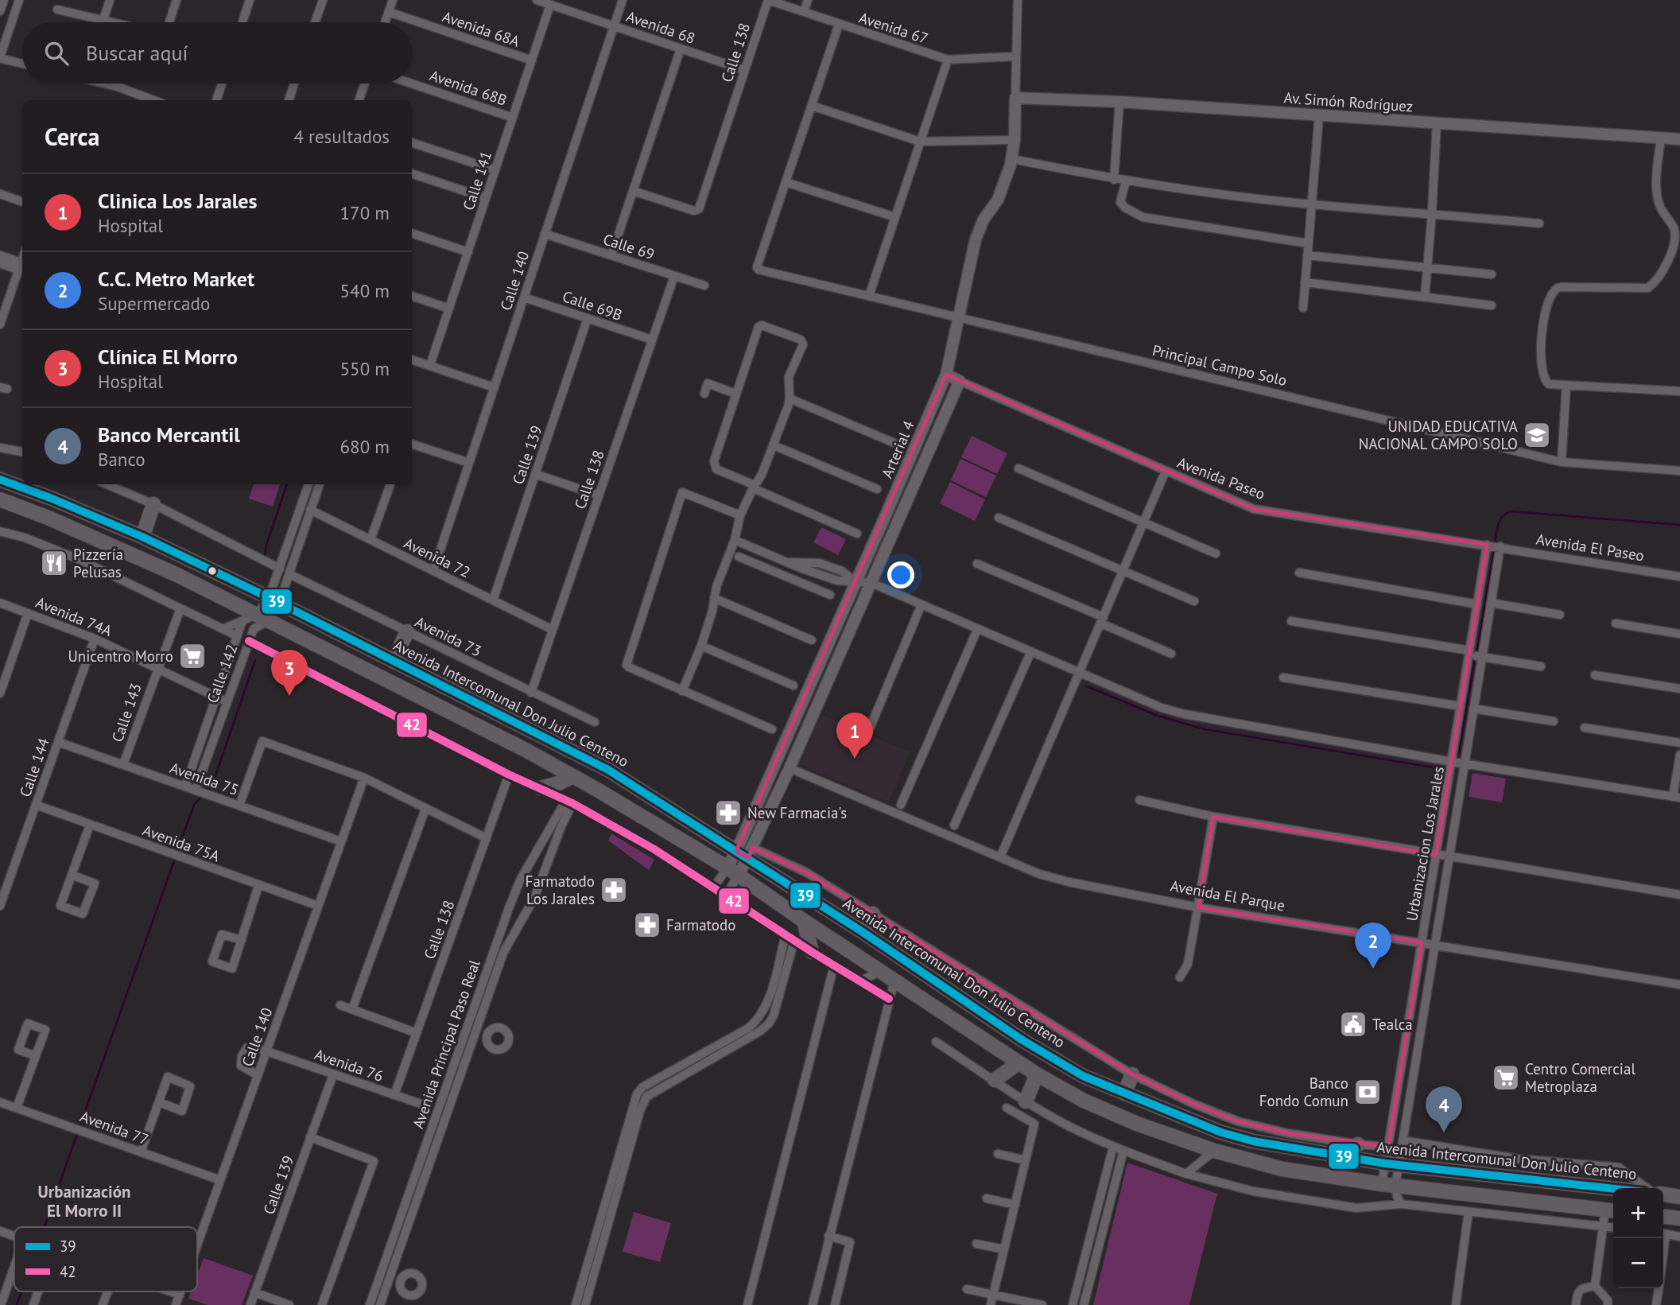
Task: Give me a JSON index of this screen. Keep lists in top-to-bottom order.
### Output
{
  "streets": {
    "main road": ["Avenida Intercomunal Don Julio Centeno"],
    "street": [
      "Avenida 68",
      "Avenida 67",
      "Avenida 68A",
      "Calle 138",
      "Avenida 68B",
      "Av. Simón Rodríguez",
      "Calle 141",
      "Calle 69",
      "Calle 140",
      "Calle 69B",
      "Principal Campo Solo",
      "Arterial 4",
      "Calle 139",
      "Avenida Paseo",
      "Avenida El Paseo",
      "Avenida 72",
      "Avenida 74A",
      "Avenida 73",
      "Calle 142",
      "Calle 143",
      "Calle 144",
      "Avenida 75",
      "Avenida 75A",
      "Urbanizacion Los Jarales",
      "Avenida El Parque",
      "Avenida Principal Paso Real",
      "Avenida 76",
      "Avenida 77"
    ]
  },
  "crossings": [
    ["Avenida 68", "Calle 138"],
    ["Avenida 68", "Calle 141"],
    ["Avenida 68", "Calle 140"],
    ["Avenida 67", "Calle 138"],
    ["Avenida 67", "Arterial 4"],
    ["Avenida 68A", "Calle 141"],
    ["Calle 138", "Calle 69"],
    ["Calle 138", "Calle 69B"],
    ["Calle 138", "Avenida 72"],
    ["Calle 138", "Avenida 73"],
    ["Calle 138", "Avenida 76"],
    ["Avenida 68B", "Calle 141"],
    ["Av. Simón Rodríguez", "Arterial 4"],
    ["Calle 69", "Calle 140"],
    ["Calle 140", "Calle 69B"],
    ["Calle 140", "Avenida 72"],
    ["Calle 140", "Avenida 75"],
    ["Calle 140", "Avenida 75A"],
    ["Calle 140", "Avenida 76"],
    ["Calle 140", "Avenida 77"],
    ["Calle 69B", "Calle 139"],
    ["Principal Campo Solo", "Arterial 4"],
    ["Arterial 4", "Avenida Paseo"],
    ["Arterial 4", "Avenida Intercomunal Don Julio Centeno"],
    ["Arterial 4", "Avenida El Parque"],
    ["Calle 139", "Avenida 72"],
    ["Calle 139", "Avenida 76"],
    ["Avenida Paseo", "Avenida El Paseo"],
    ["Avenida Paseo", "Urbanizacion Los Jarales"],
    ["Avenida El Paseo", "Urbanizacion Los Jarales"],
    ["Avenida 72", "Calle 142"],
    ["Avenida 74A", "Calle 142"],
    ["Avenida 74A", "Calle 143"],
    ["Avenida 74A", "Calle 144"],
    ["Avenida 73", "Calle 142"],
    ["Calle 142", "Avenida Intercomunal Don Julio Centeno"],
    ["Calle 142", "Avenida 75"],
    ["Avenida Intercomunal Don Julio Centeno", "Urbanizacion Los Jarales"],
    ["Calle 143", "Avenida 75"],
    ["Calle 144", "Avenida 75"],
    ["Calle 144", "Avenida 75A"],
    ["Urbanizacion Los Jarales", "Avenida El Parque"]
  ],
  "districts": ["Urbanización El Morro II"],
  "places": {
    "school or university": ["UNIDAD EDUCATIVA NACIONAL CAMPO SOLO"],
    "restaurant": ["Pizzería Pelusas"],
    "supermarket": ["Unicentro Morro", "Centro Comercial Metroplaza"],
    "pharmacy": ["New Farmacia's", "Farmatodo Los Jarales", "Farmatodo"],
    "public building": ["Tealca"],
    "bank": ["Banco Fondo Comun"]
  },
  "lines": ["transit line 39", "transit line 42"],
  "legend": ["39", "42"],
  "page": {
    "search": "Buscar aquí",
    "heading": ["Cerca", "4 resultados"],
    "list": [
      {
        "mark": "1",
        "name": "Clinica Los Jarales",
        "note": "Hospital",
        "value": "170 m"
      },
      {
        "mark": "2",
        "name": "C.C. Metro Market",
        "note": "Supermercado",
        "value": "540 m"
      },
      {
        "mark": "3",
        "name": "Clínica El Morro",
        "note": "Hospital",
        "value": "550 m"
      },
      {
        "mark": "4",
        "name": "Banco Mercantil",
        "note": "Banco",
        "value": "680 m"
      }
    ],
    "pins": [
      "3",
      "1",
      "2",
      "4"
    ],
    "map_buttons": ["+", "−"]
  }
}
